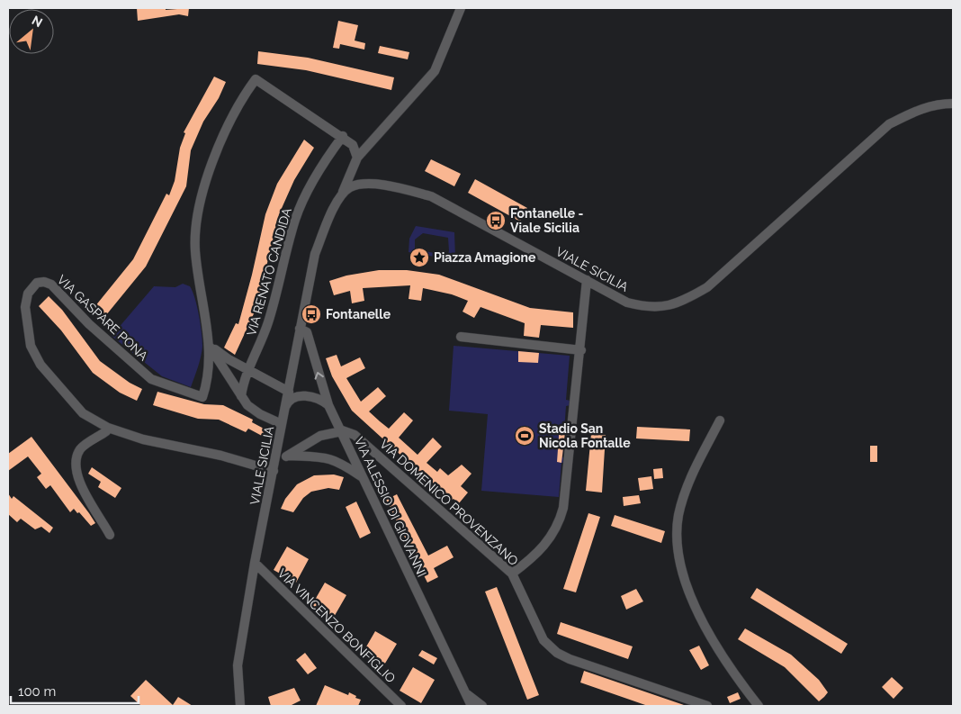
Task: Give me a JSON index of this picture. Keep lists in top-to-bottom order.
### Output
{
  "streets": {
    "street": [
      "VIALE SICILIA",
      "VIA RENATO CANDIDA",
      "VIA GASPARE PONA",
      "VIA DOMENICO PROVENZANO",
      "VIA ALESSIO DI GIOVANNI",
      "VIA VINCENZO BONFIGLIO"
    ]
  },
  "crossings": [
    ["VIALE SICILIA", "VIA GASPARE PONA"],
    ["VIALE SICILIA", "VIA ALESSIO DI GIOVANNI"],
    ["VIALE SICILIA", "VIA VINCENZO BONFIGLIO"],
    ["VIA DOMENICO PROVENZANO", "VIA ALESSIO DI GIOVANNI"]
  ],
  "places": {
    "bus stop": ["Fontanelle - Viale Sicilia", "Fontanelle"],
    "place": ["Piazza Amagione"],
    "sports": ["Stadio San Nicola Fontalle"]
  },
  "scale_bar": "100 m",
  "north": "top right"
}
